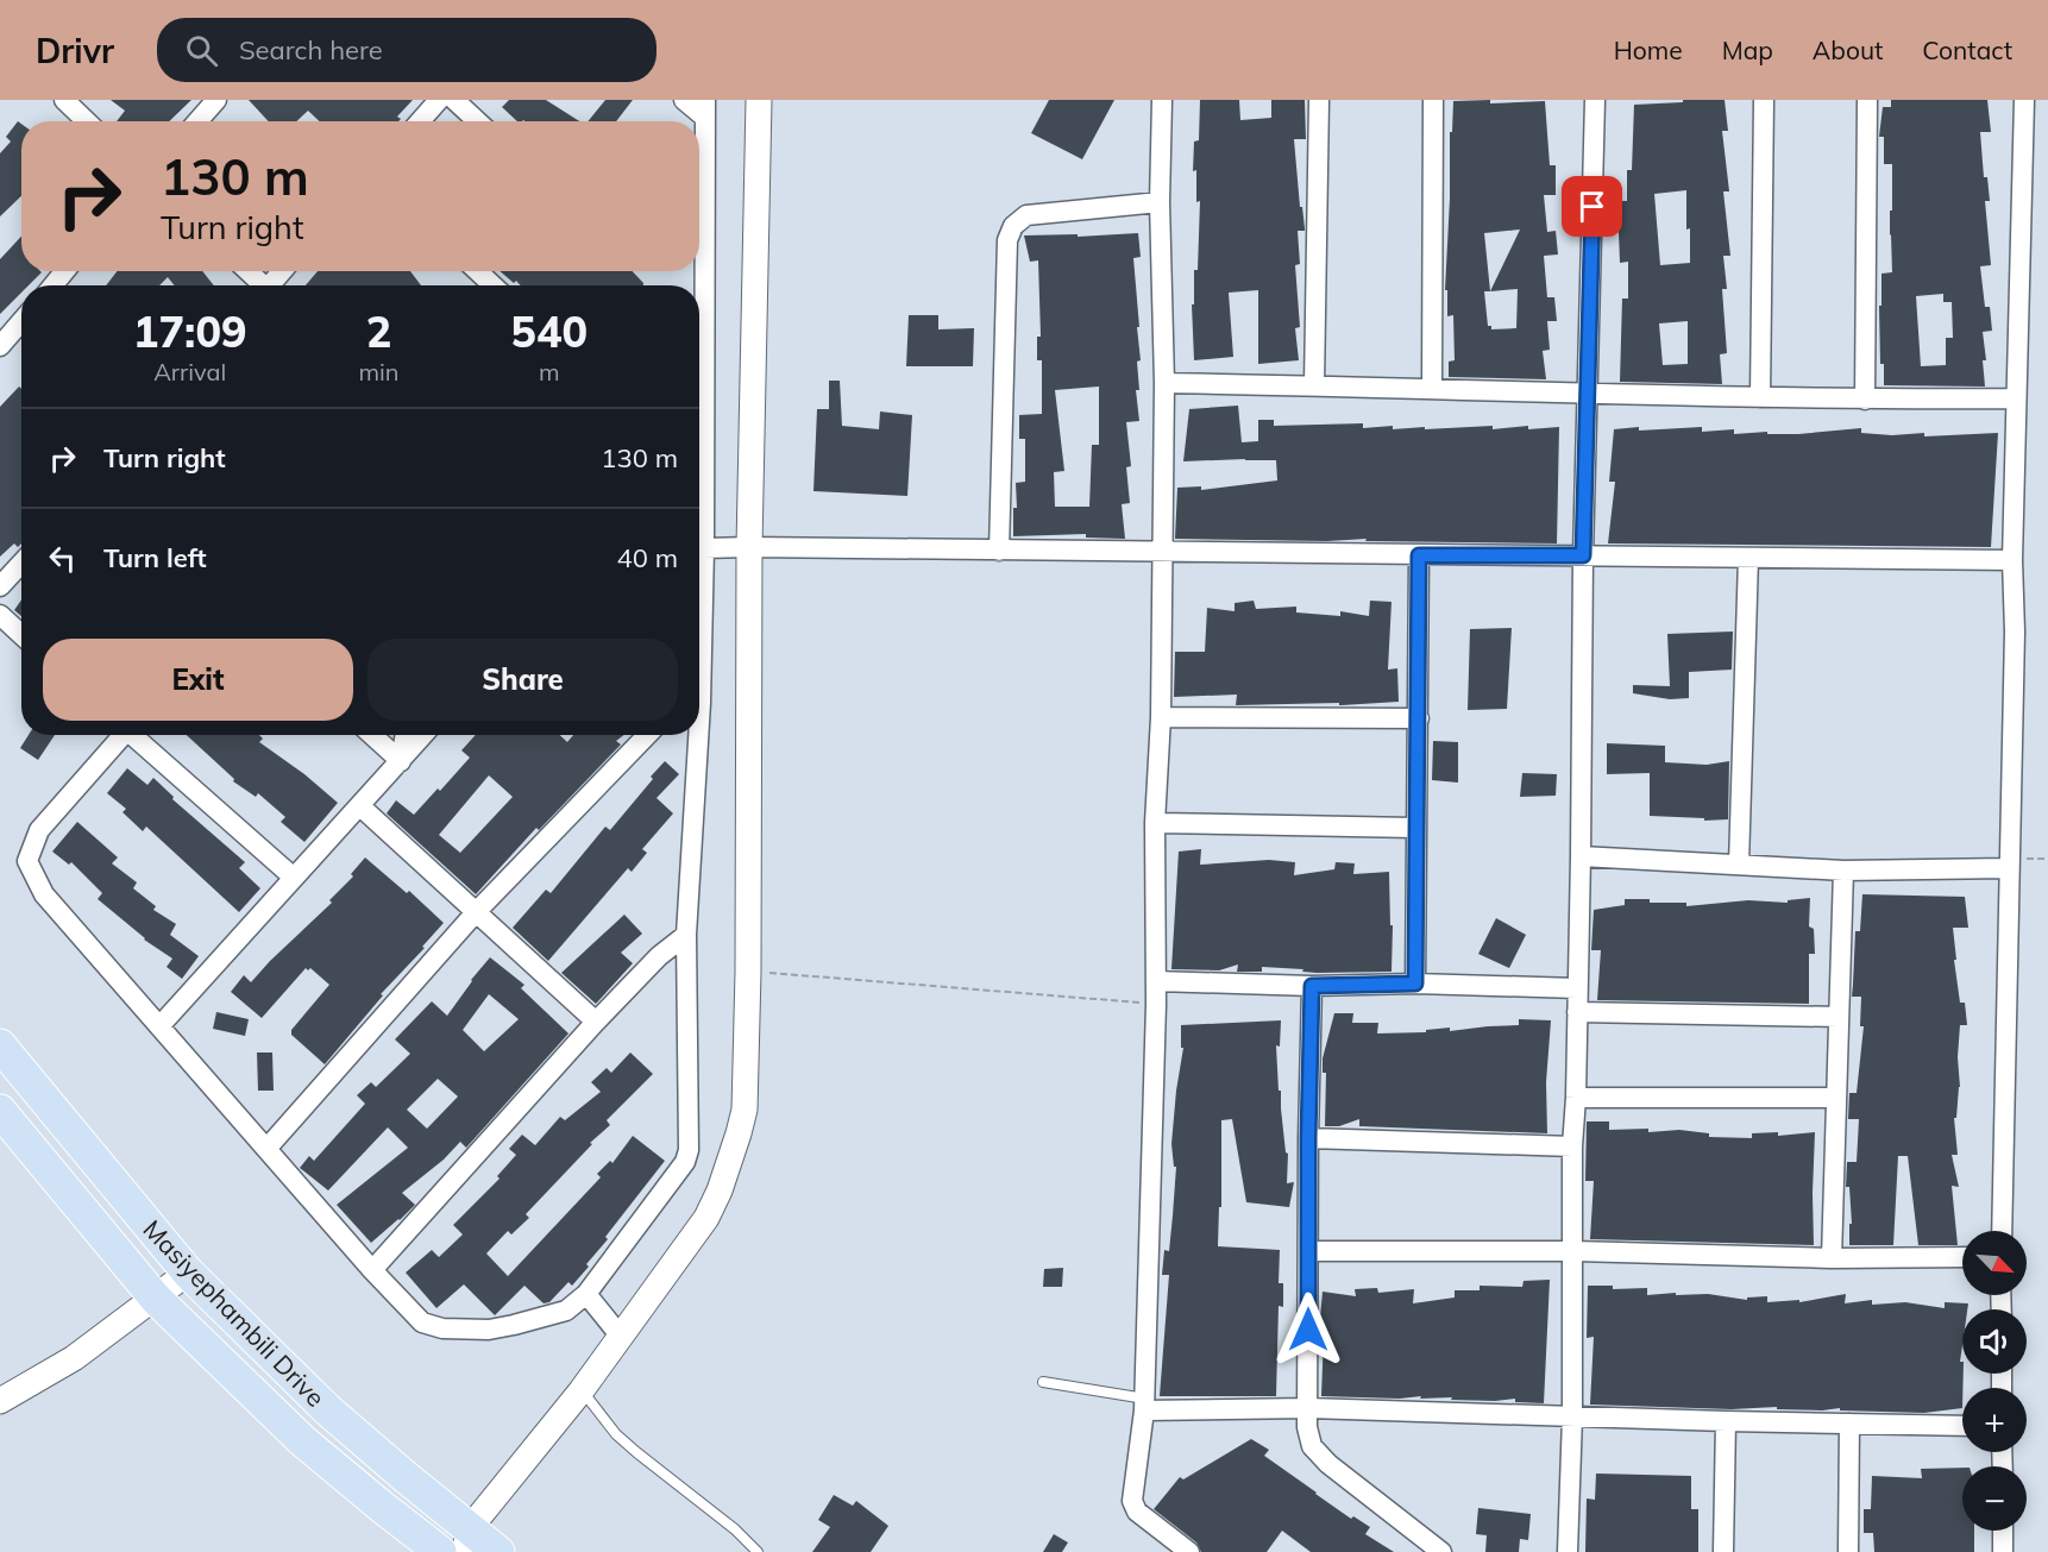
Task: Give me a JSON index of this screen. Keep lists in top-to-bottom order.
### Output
{
  "streets": {
    "main road": ["Masiyephambili Drive"]
  },
  "north": "bottom right",
  "page": {
    "header": "Drivr",
    "search": "Search here",
    "nav": [
      "Home",
      "Map",
      "About",
      "Contact"
    ],
    "turn": ["130 m", "Turn right"],
    "eta": [
      "17:09",
      "Arrival",
      "2",
      "min",
      "540",
      "m"
    ],
    "list": [
      {
        "name": "Turn right",
        "value": "130 m"
      },
      {
        "name": "Turn left",
        "value": "40 m"
      }
    ],
    "buttons": ["Exit", "Share"],
    "map_buttons": ["+", "−"]
  }
}
